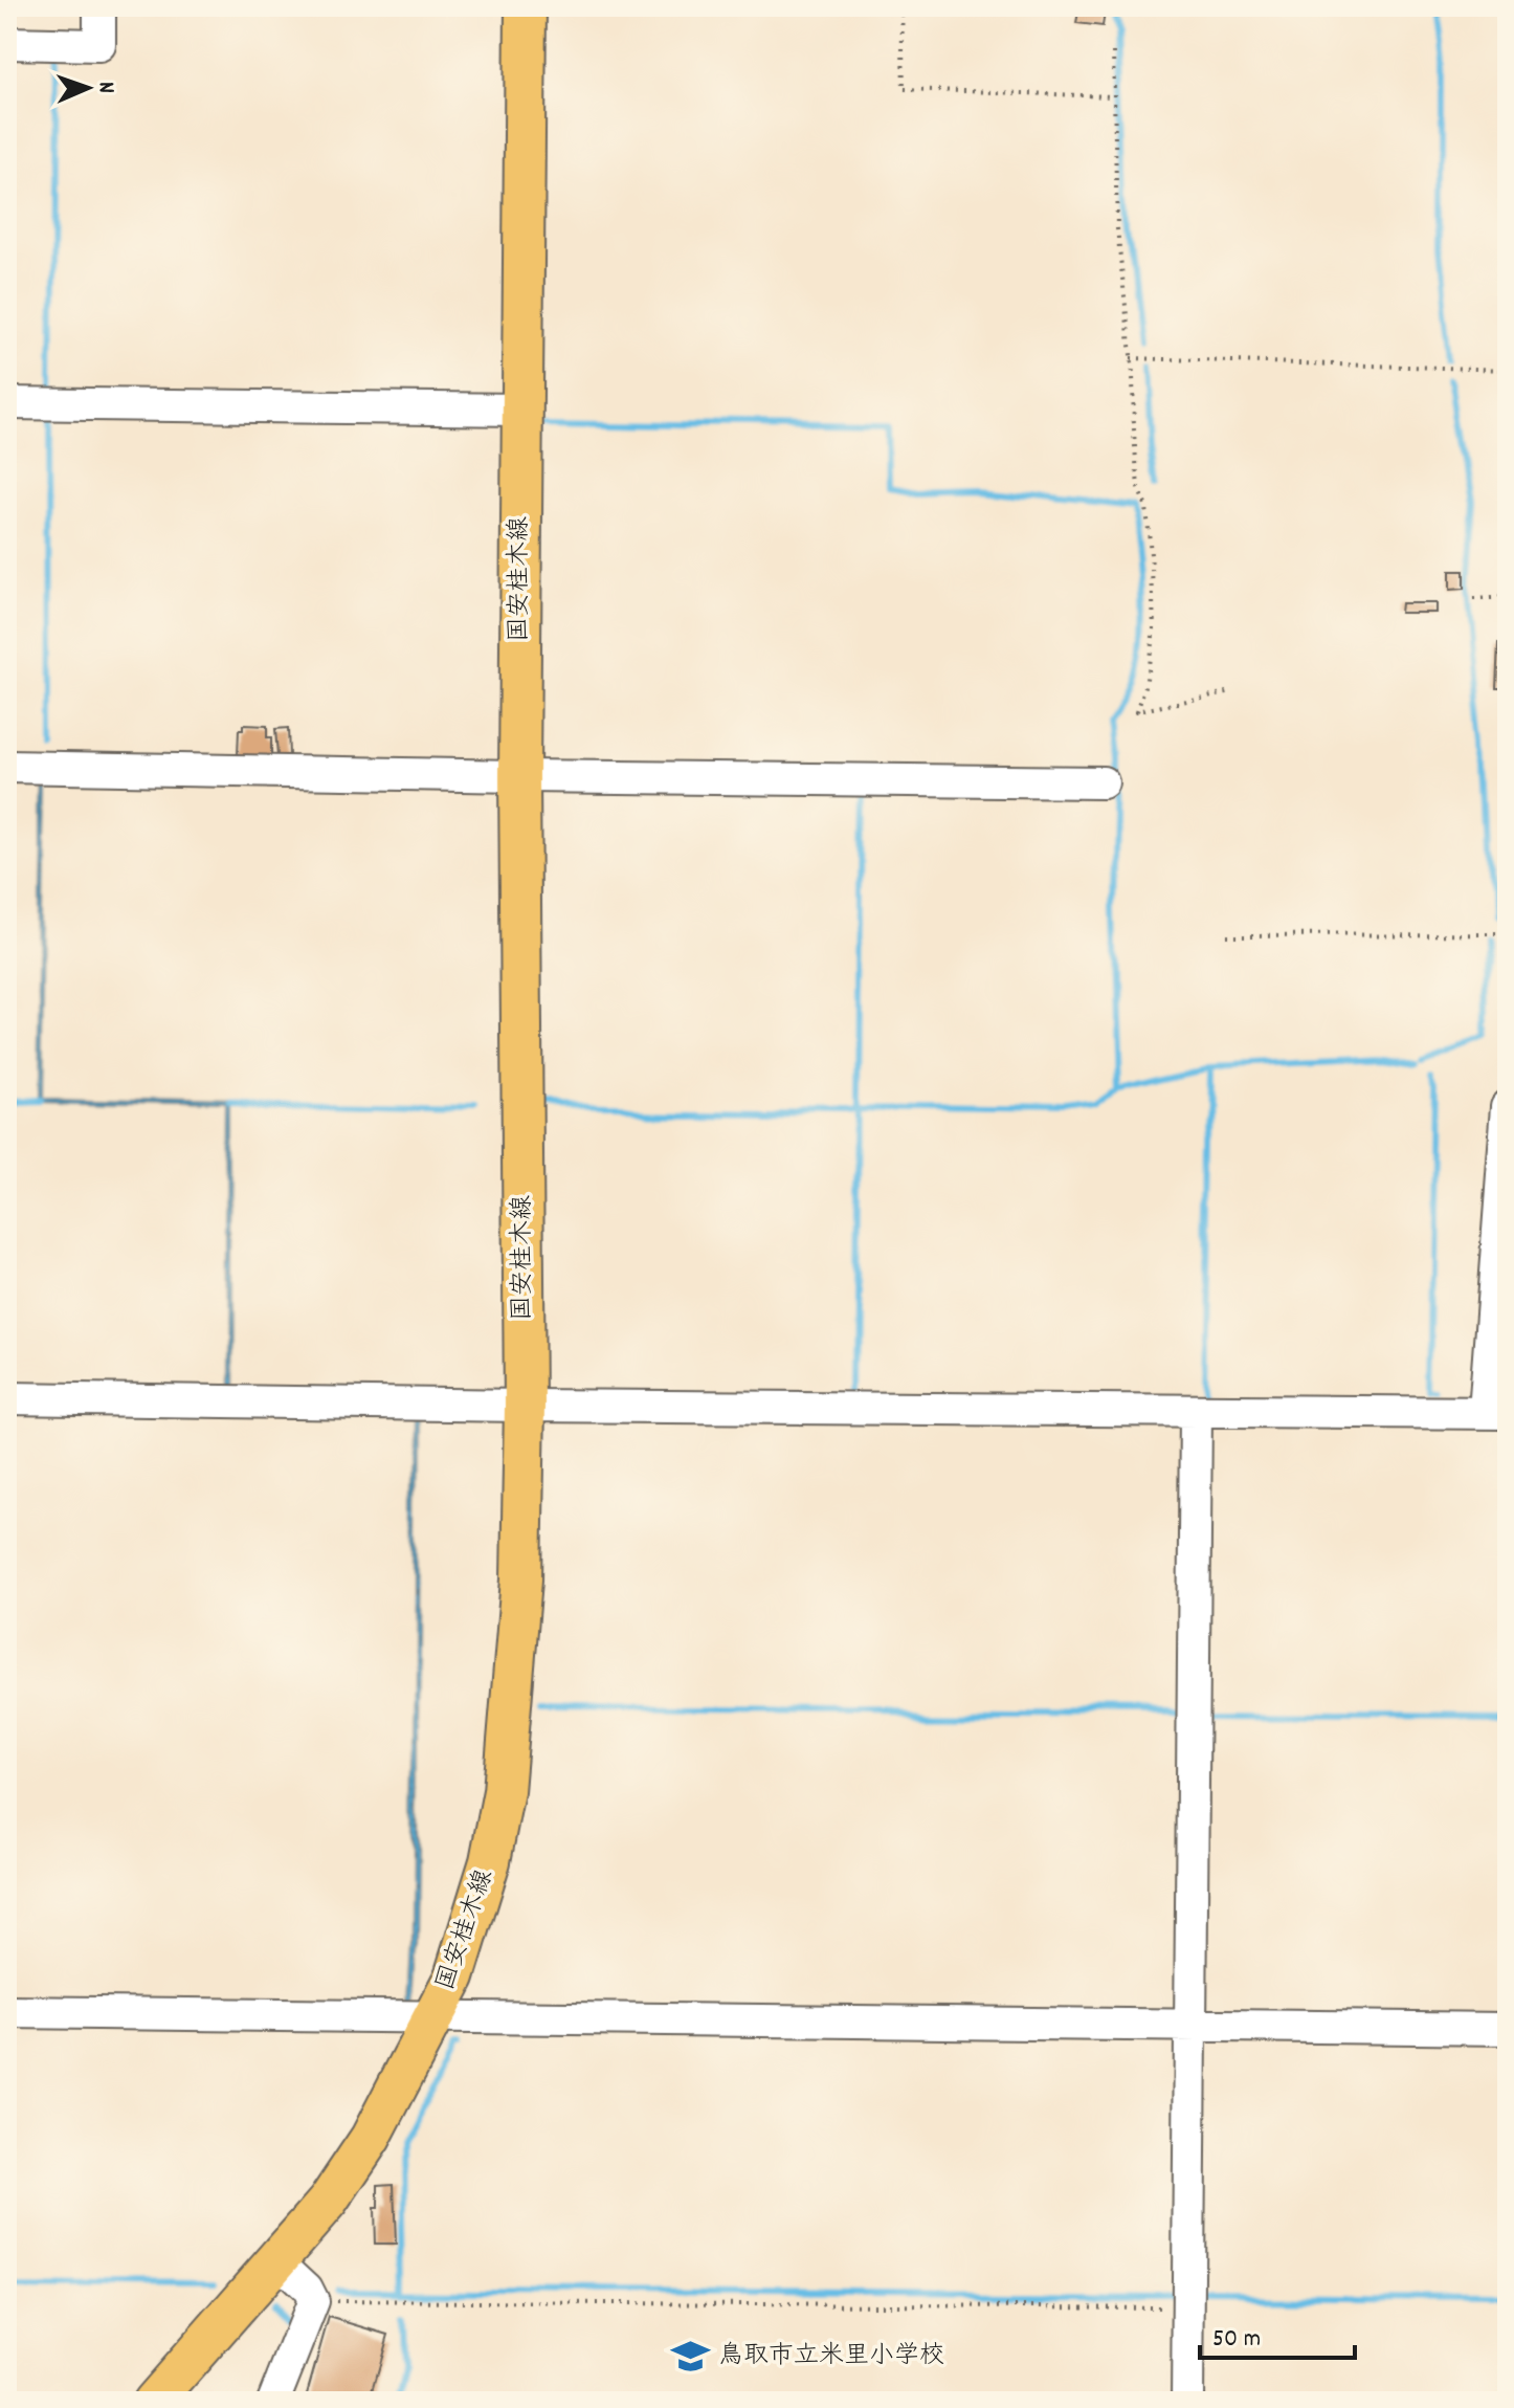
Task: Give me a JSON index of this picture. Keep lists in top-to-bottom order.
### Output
{
  "streets": {
    "main road": ["国安桂木線"]
  },
  "places": {
    "school or university": ["鳥取市立米里小学校"]
  },
  "scale_bar": "50 m",
  "north": "right"
}
